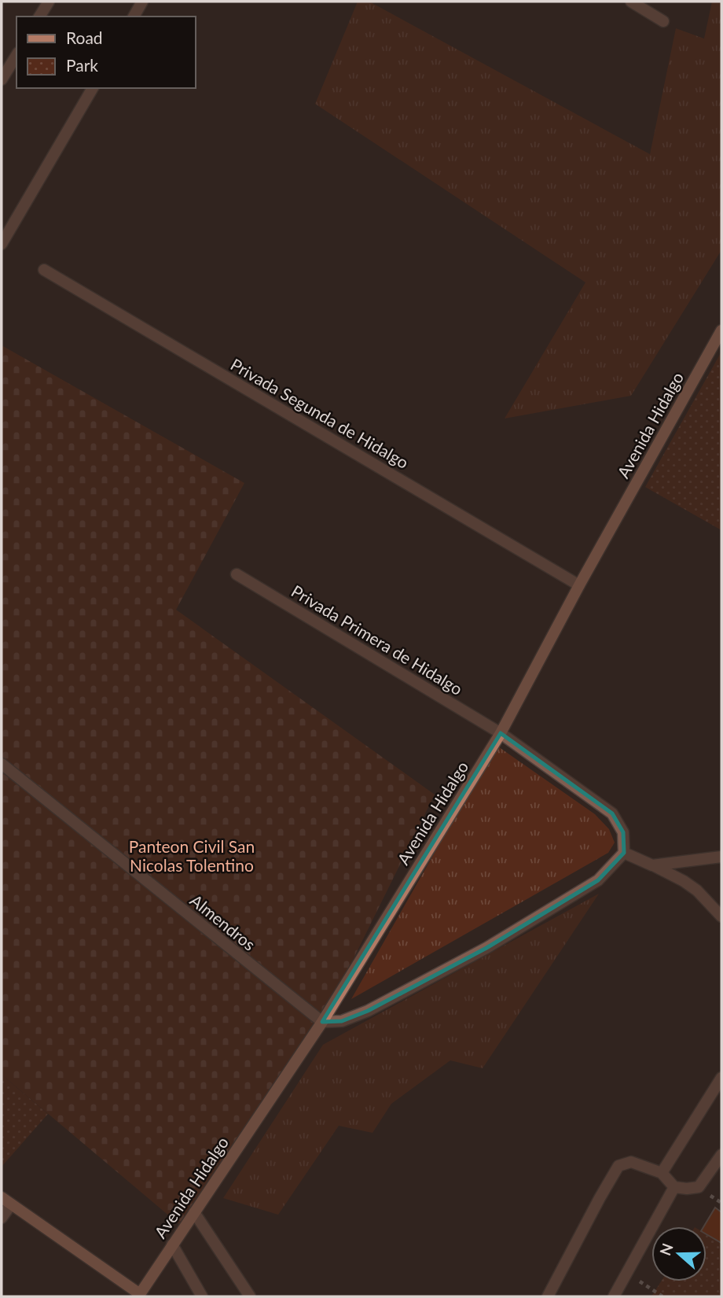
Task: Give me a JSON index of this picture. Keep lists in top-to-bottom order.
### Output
{
  "streets": {
    "street": [
      "Privada Segunda de Hidalgo",
      "Avenida Hidalgo",
      "Privada Primera de Hidalgo",
      "Almendros"
    ]
  },
  "crossings": [
    ["Privada Segunda de Hidalgo", "Avenida Hidalgo"],
    ["Avenida Hidalgo", "Privada Primera de Hidalgo"],
    ["Avenida Hidalgo", "Almendros"]
  ],
  "parks": ["Panteon Civil San Nicolas Tolentino"],
  "legend": ["Road", "Park"],
  "north": "left"
}
